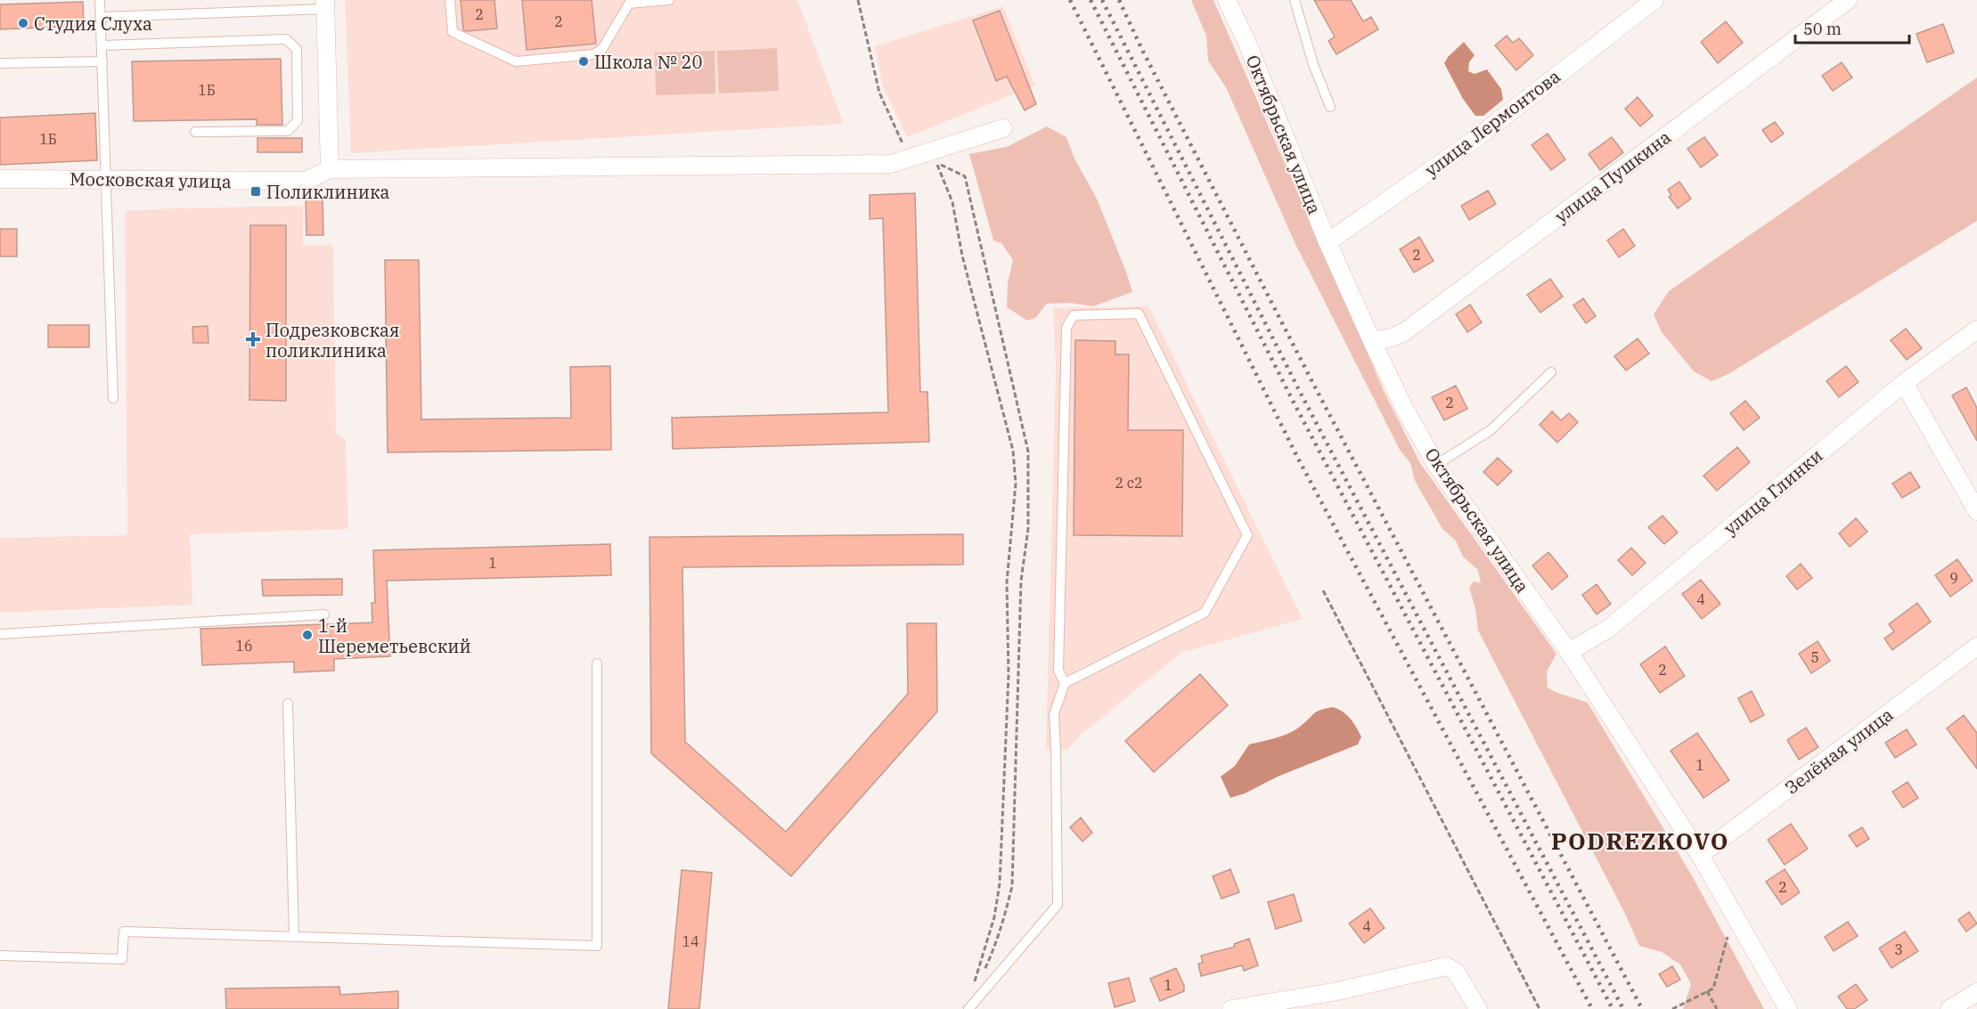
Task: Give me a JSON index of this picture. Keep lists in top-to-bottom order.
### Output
{
  "streets": {
    "street": [
      "улица Лермонтова",
      "Октябрьская улица",
      "улица Пушкина",
      "Московская улица",
      "улица Глинки",
      "Зелёная улица"
    ]
  },
  "crossings": [
    ["улица Лермонтова", "Октябрьская улица"],
    ["Октябрьская улица", "улица Пушкина"],
    ["Октябрьская улица", "улица Глинки"],
    ["Октябрьская улица", "Зелёная улица"]
  ],
  "districts": ["PODREZKOVO"],
  "places": {
    "other": ["Студия Слуха", "Школа № 20", "1-й Шереметьевский"],
    "transit": ["Поликлиника"],
    "health": ["Подрезковская поликлиника"]
  },
  "house_numbers": [
    "2",
    "2",
    "1Б",
    "1Б",
    "2",
    "2",
    "2 с2",
    "1",
    "9",
    "4",
    "16",
    "5",
    "2",
    "1",
    "2",
    "4",
    "14",
    "3",
    "1"
  ],
  "scale_bar": "50 m"
}
